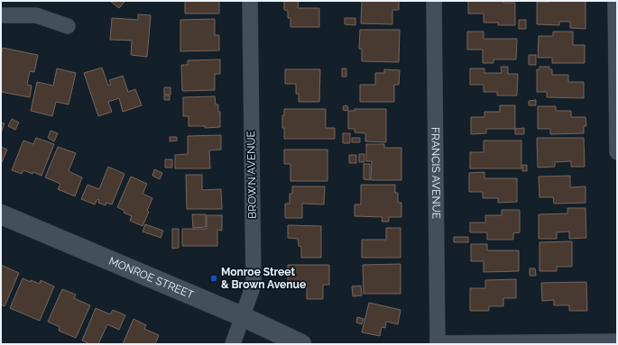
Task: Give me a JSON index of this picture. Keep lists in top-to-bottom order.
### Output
{
  "streets": {
    "main road": ["MONROE STREET"],
    "street": ["FRANCIS AVENUE", "BROWN AVENUE"]
  },
  "crossings": [
    ["BROWN AVENUE", "MONROE STREET"]
  ],
  "places": {
    "transit": ["Monroe Street & Brown Avenue"]
  }
}
